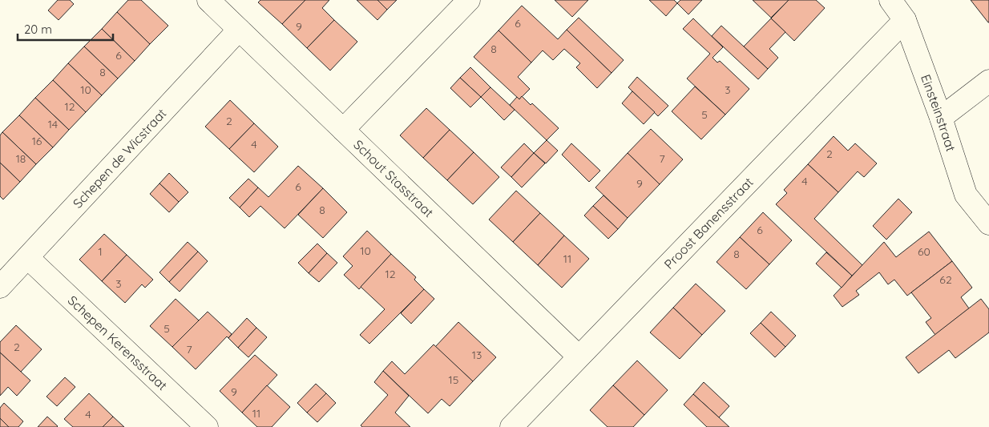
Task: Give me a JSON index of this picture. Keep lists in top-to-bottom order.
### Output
{
  "streets": {
    "street": [
      "Einsteinstraat",
      "Schepen de Wicstraat",
      "Schout Stasstraat",
      "Proost Banensstraat",
      "Schepen Kerensstraat"
    ]
  },
  "crossings": [
    ["Einsteinstraat", "Proost Banensstraat"],
    ["Schepen de Wicstraat", "Schout Stasstraat"],
    ["Schepen de Wicstraat", "Schepen Kerensstraat"],
    ["Schout Stasstraat", "Proost Banensstraat"]
  ],
  "house_numbers": [
    "6",
    "9",
    "8",
    "6",
    "8",
    "10",
    "3",
    "12",
    "5",
    "2",
    "14",
    "16",
    "4",
    "2",
    "18",
    "7",
    "4",
    "9",
    "6",
    "8",
    "6",
    "10",
    "1",
    "60",
    "8",
    "11",
    "12",
    "62",
    "3",
    "5",
    "2",
    "7",
    "13",
    "15",
    "9",
    "11",
    "4"
  ],
  "scale_bar": "20 m"
}
